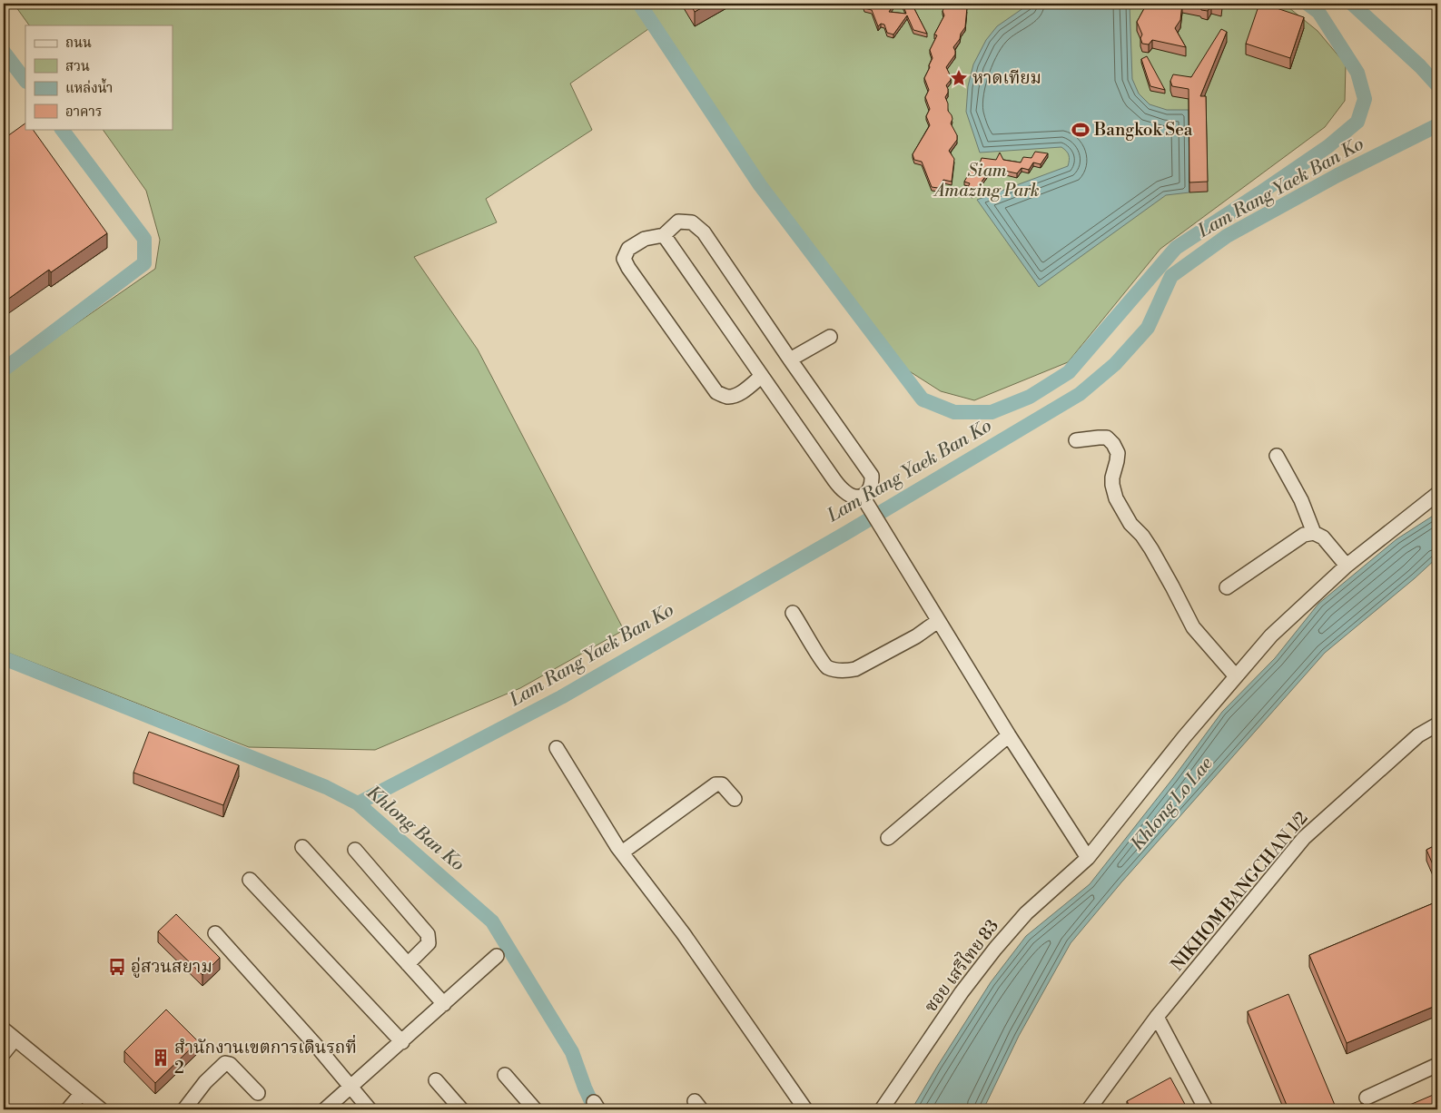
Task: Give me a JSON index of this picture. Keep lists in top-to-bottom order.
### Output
{
  "streets": {
    "street": ["NIKHOM BANGCHAN 1/2", "ซอย เสรีไทย 83"]
  },
  "water": ["Lam Rang Yaek Ban Ko", "Khlong Lo Lae", "Khlong Ban Ko"],
  "parks": ["Siam Amazing Park"],
  "places": {
    "place": ["หาดเทียม"],
    "sports": ["Bangkok Sea"],
    "bus stop": ["อู่สวนสยาม"],
    "building": ["สำนักงานเขตการเดินรถที่ 2"]
  },
  "legend": [
    "ถนน",
    "สวน",
    "แหล่งน้ำ",
    "อาคาร"
  ]
}
